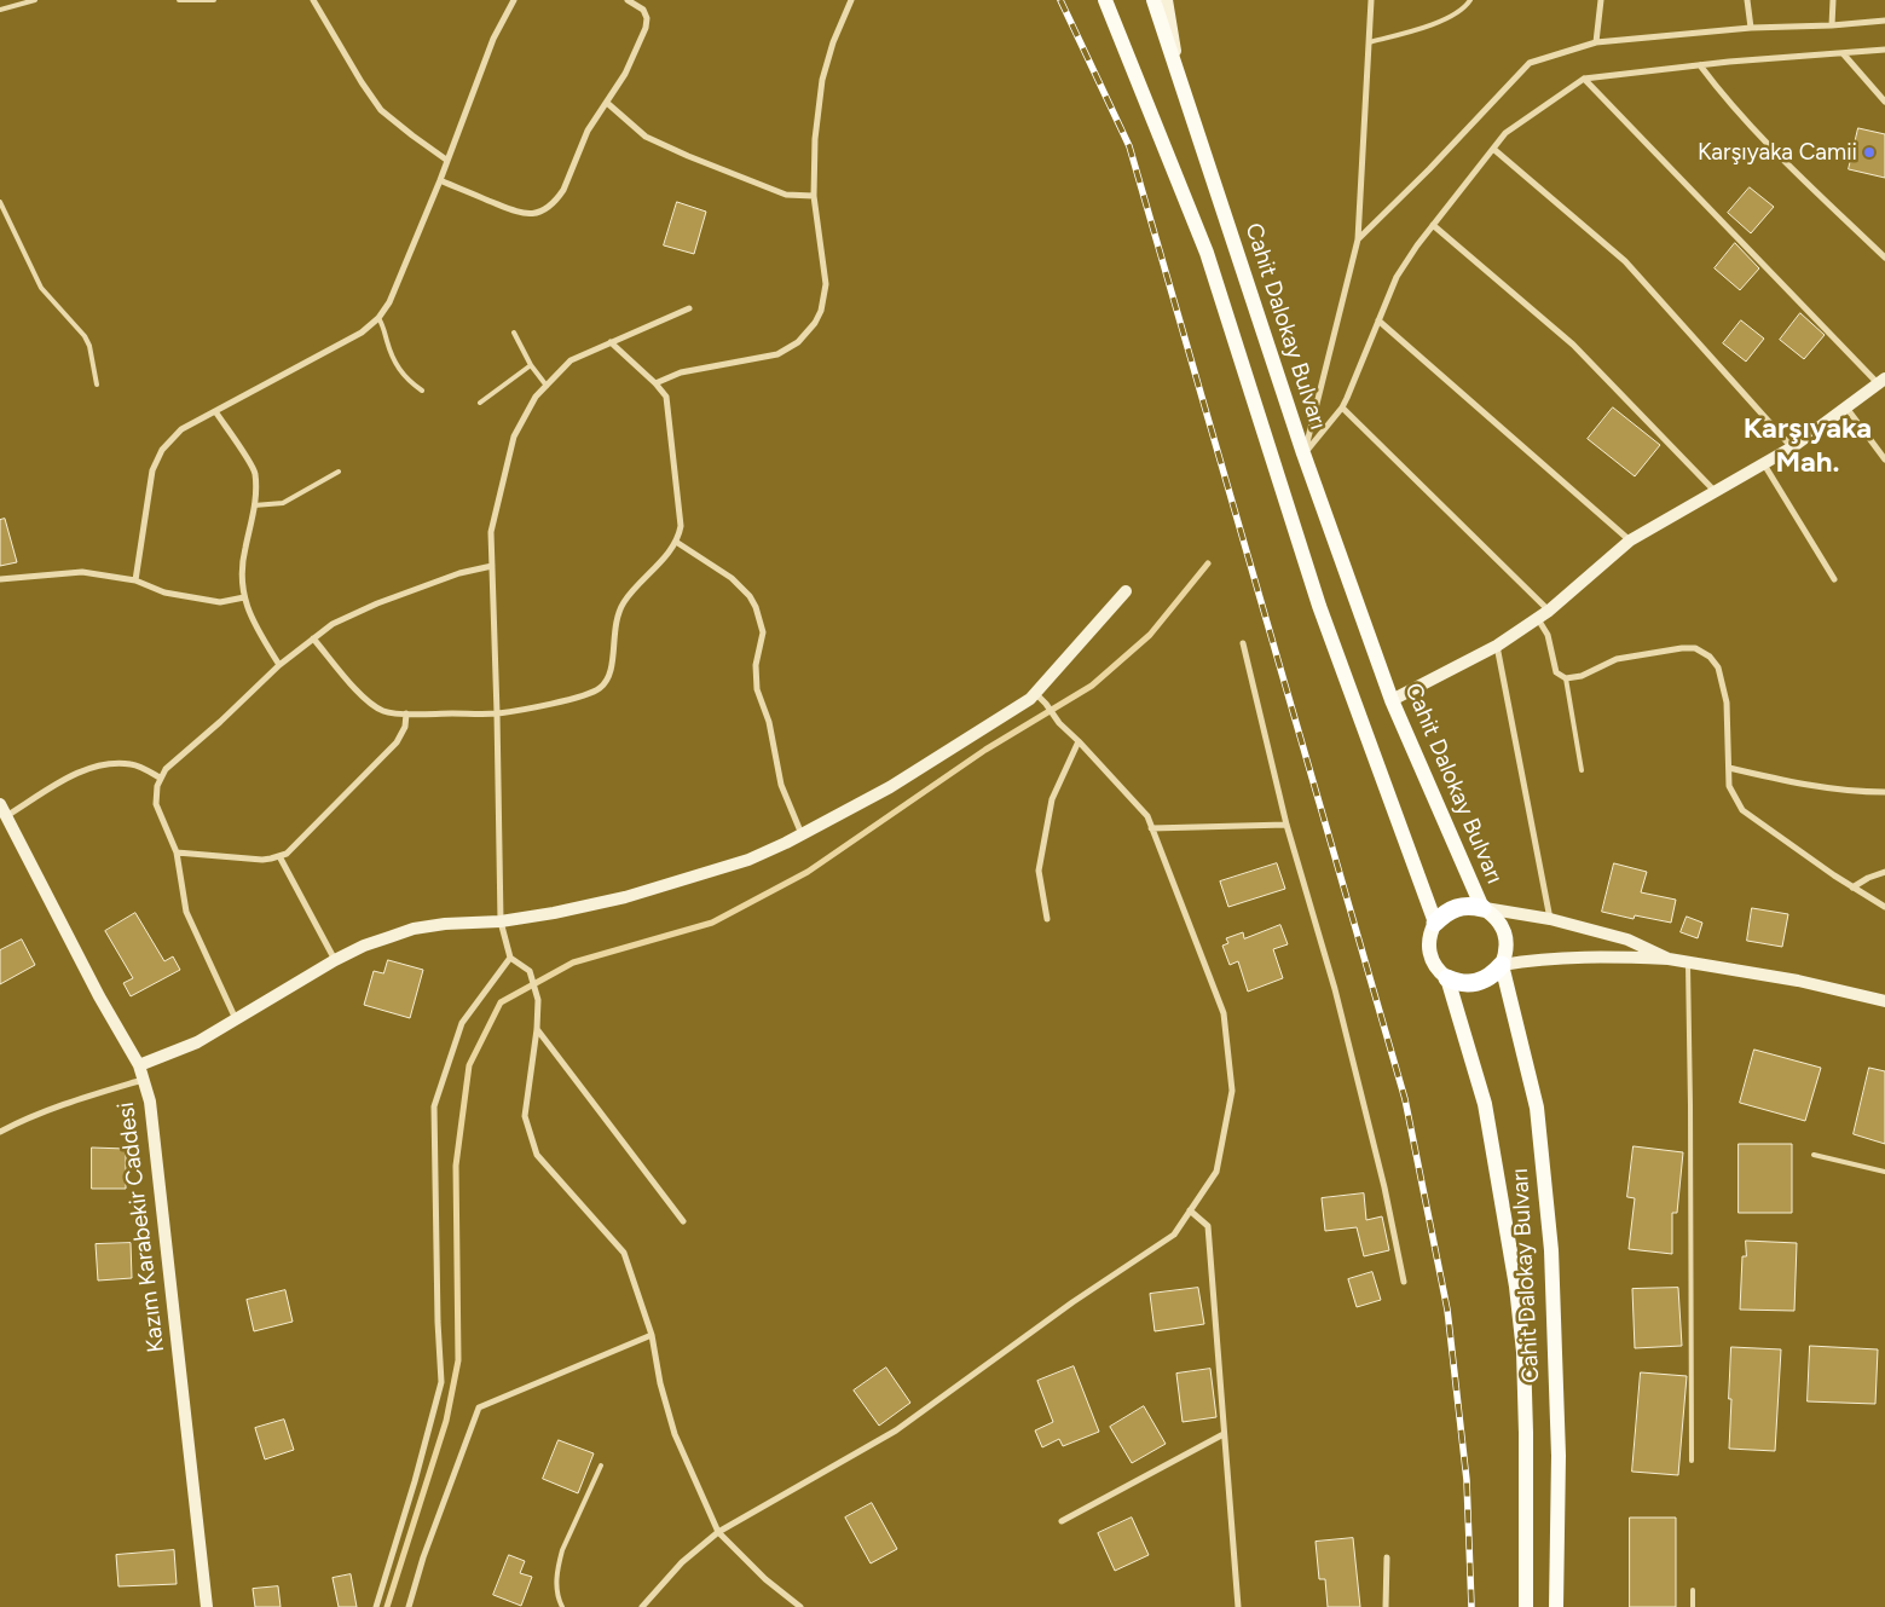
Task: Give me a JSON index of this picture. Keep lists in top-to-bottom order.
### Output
{
  "streets": {
    "main road": ["Cahit Dalokay Bulvarı"],
    "street": ["Kazım Karabekir Caddesi"]
  },
  "districts": ["Karşıyaka Mah."],
  "places": ["Karşıyaka Camii"]
}
